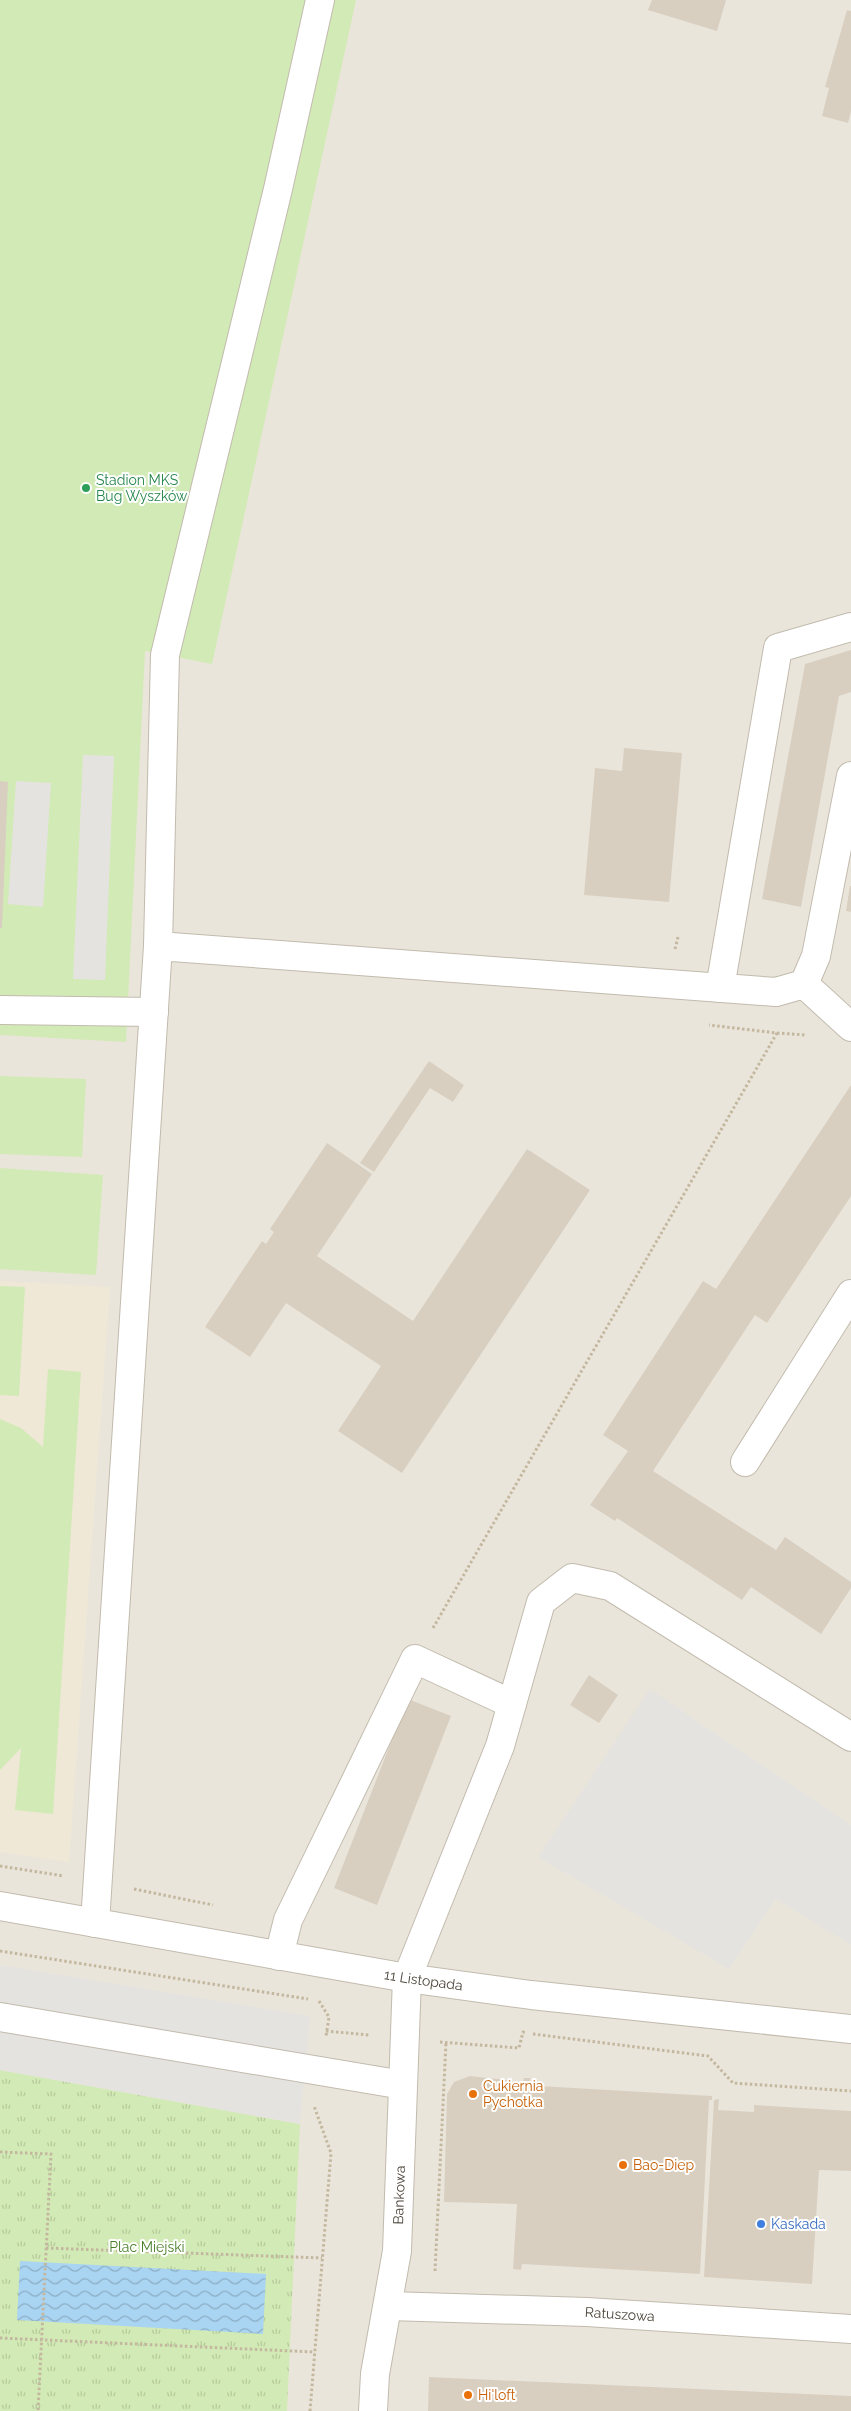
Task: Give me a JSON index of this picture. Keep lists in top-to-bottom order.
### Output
{
  "streets": {
    "street": ["11 Listopada", "Bankowa", "Ratuszowa"]
  },
  "crossings": [
    ["11 Listopada", "Bankowa"],
    ["Bankowa", "Ratuszowa"]
  ],
  "parks": ["Plac Miejski"],
  "places": [
    "Stadion MKS Bug Wyszków",
    "Cukiernia Pychotka",
    "Bao-Diep",
    "Kaskada",
    "Hi'loft"
  ]
}
